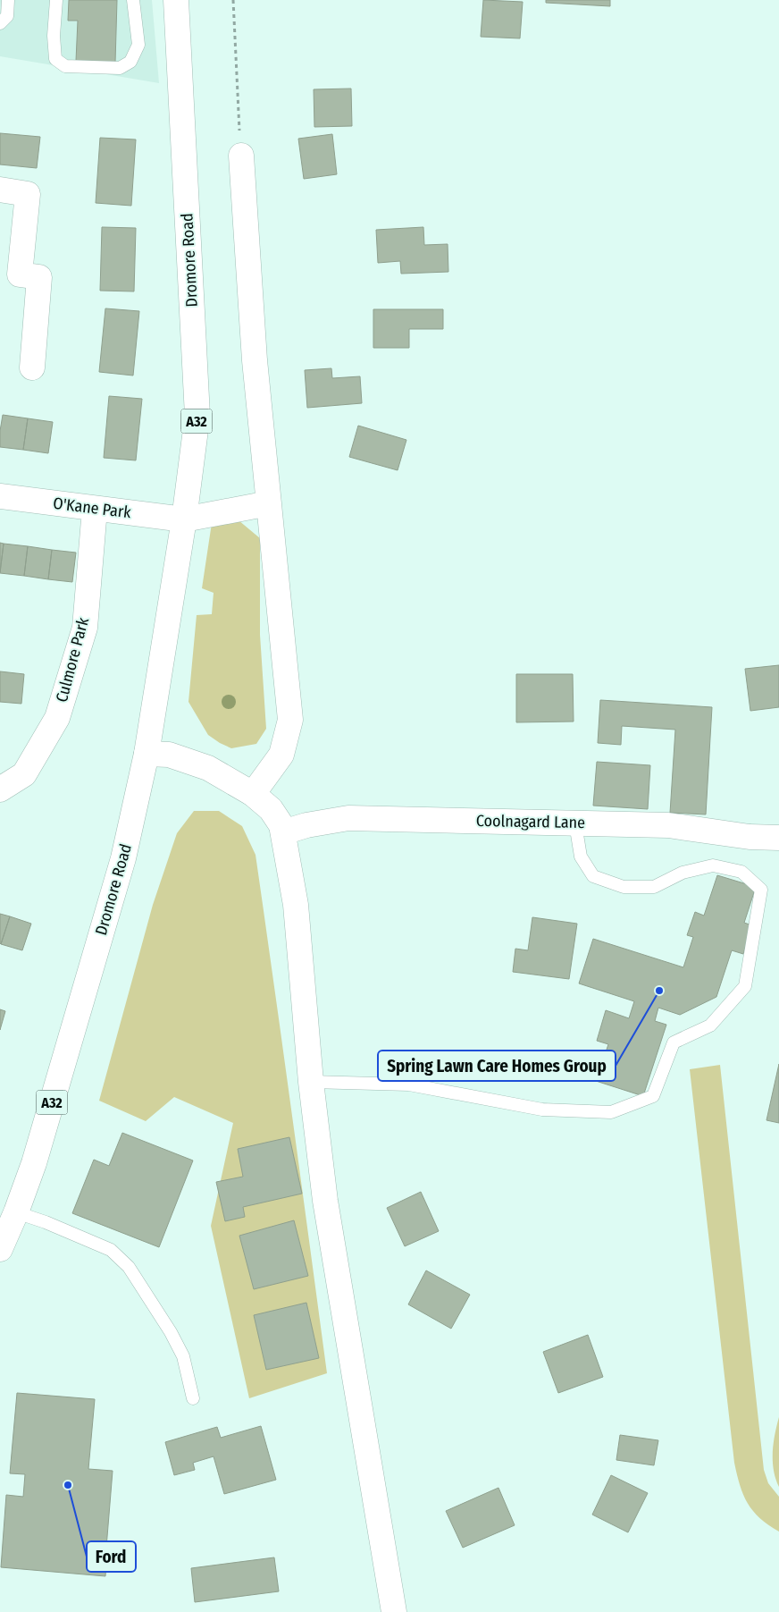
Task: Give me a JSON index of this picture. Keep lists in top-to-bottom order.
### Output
{
  "streets": {
    "main road": [
      "Dromore Road",
      "A32",
      "O'Kane Park",
      "Culmore Park",
      "Coolnagard Lane"
    ]
  },
  "crossings": [
    ["Dromore Road", "O'Kane Park"],
    ["O'Kane Park", "Culmore Park"]
  ],
  "places": ["Spring Lawn Care Homes Group", "Ford"]
}
